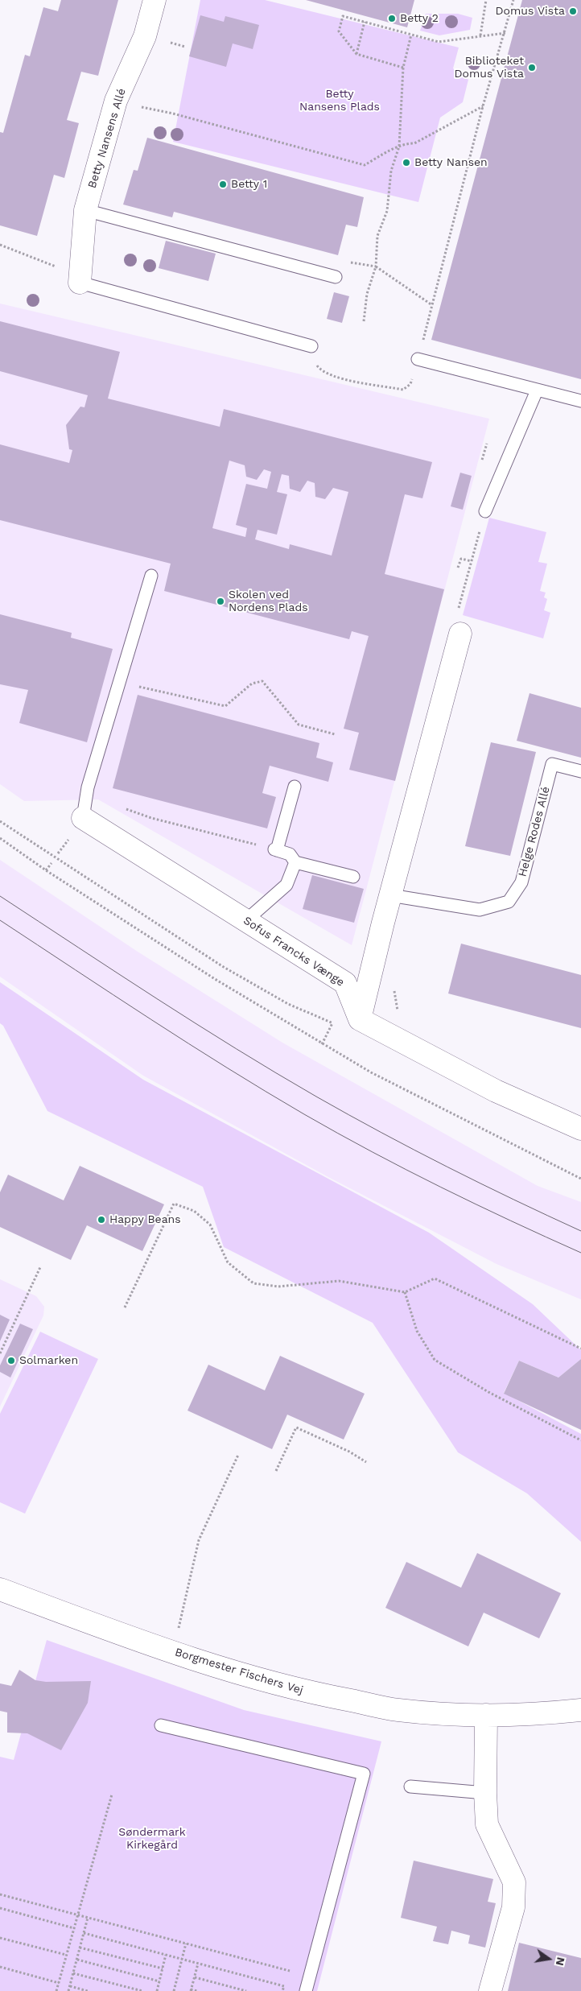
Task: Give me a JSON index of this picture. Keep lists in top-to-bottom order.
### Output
{
  "streets": {
    "street": ["Betty Nansens Allé", "Sofus Francks Vænge", "Borgmester Fischers Vej"],
    "lane": ["Helge Rodes Allé"]
  },
  "parks": ["Betty Nansens Plads", "Søndermark Kirkegård"],
  "places": [
    "Domus Vista",
    "Betty 2",
    "Biblioteket Domus Vista",
    "Betty Nansen",
    "Betty 1",
    "Skolen ved Nordens Plads",
    "Happy Beans",
    "Solmarken"
  ],
  "north": "right"
}
